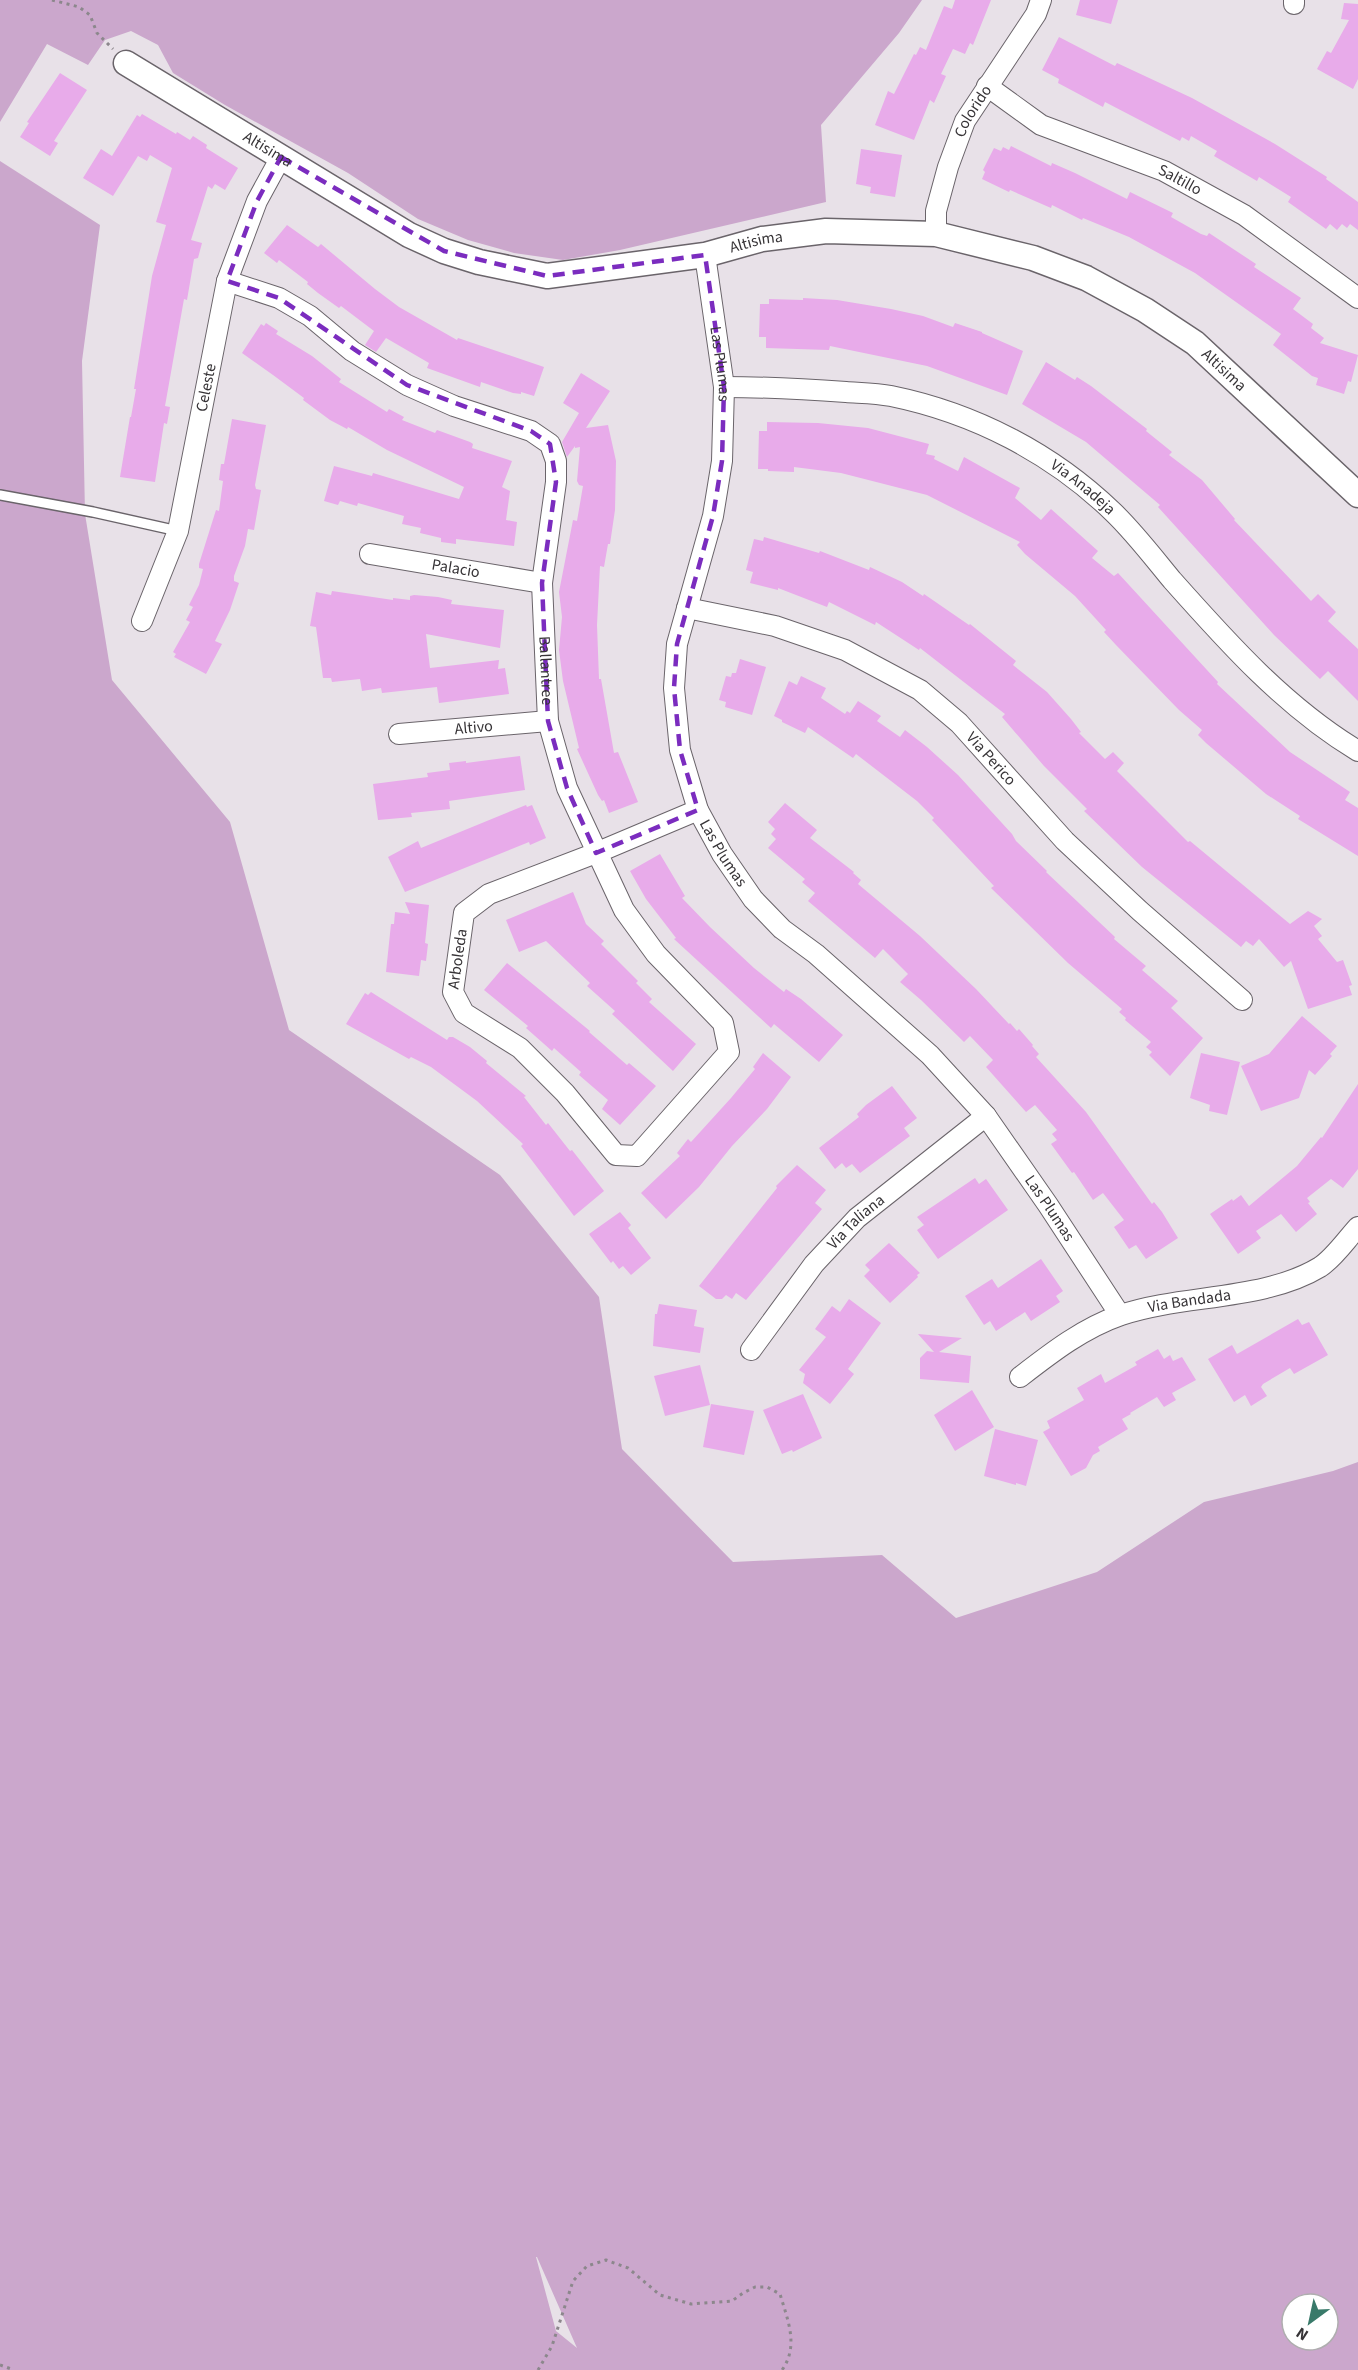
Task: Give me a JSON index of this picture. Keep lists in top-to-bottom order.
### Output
{
  "streets": {
    "street": [
      "Colorido",
      "Altisima",
      "Saltillo",
      "Las Plumas",
      "Celeste",
      "Via Anadeja",
      "Palacio",
      "Ballantree",
      "Altivo",
      "Via Perico",
      "Arboleda",
      "Via Taliana",
      "Via Bandada"
    ]
  },
  "crossings": [
    ["Colorido", "Altisima"],
    ["Colorido", "Saltillo"],
    ["Altisima", "Las Plumas"],
    ["Altisima", "Celeste"],
    ["Las Plumas", "Via Anadeja"],
    ["Las Plumas", "Via Perico"],
    ["Las Plumas", "Arboleda"],
    ["Las Plumas", "Via Taliana"],
    ["Las Plumas", "Via Bandada"],
    ["Celeste", "Ballantree"],
    ["Palacio", "Ballantree"],
    ["Ballantree", "Altivo"],
    ["Ballantree", "Arboleda"]
  ],
  "north": "bottom left"
}
